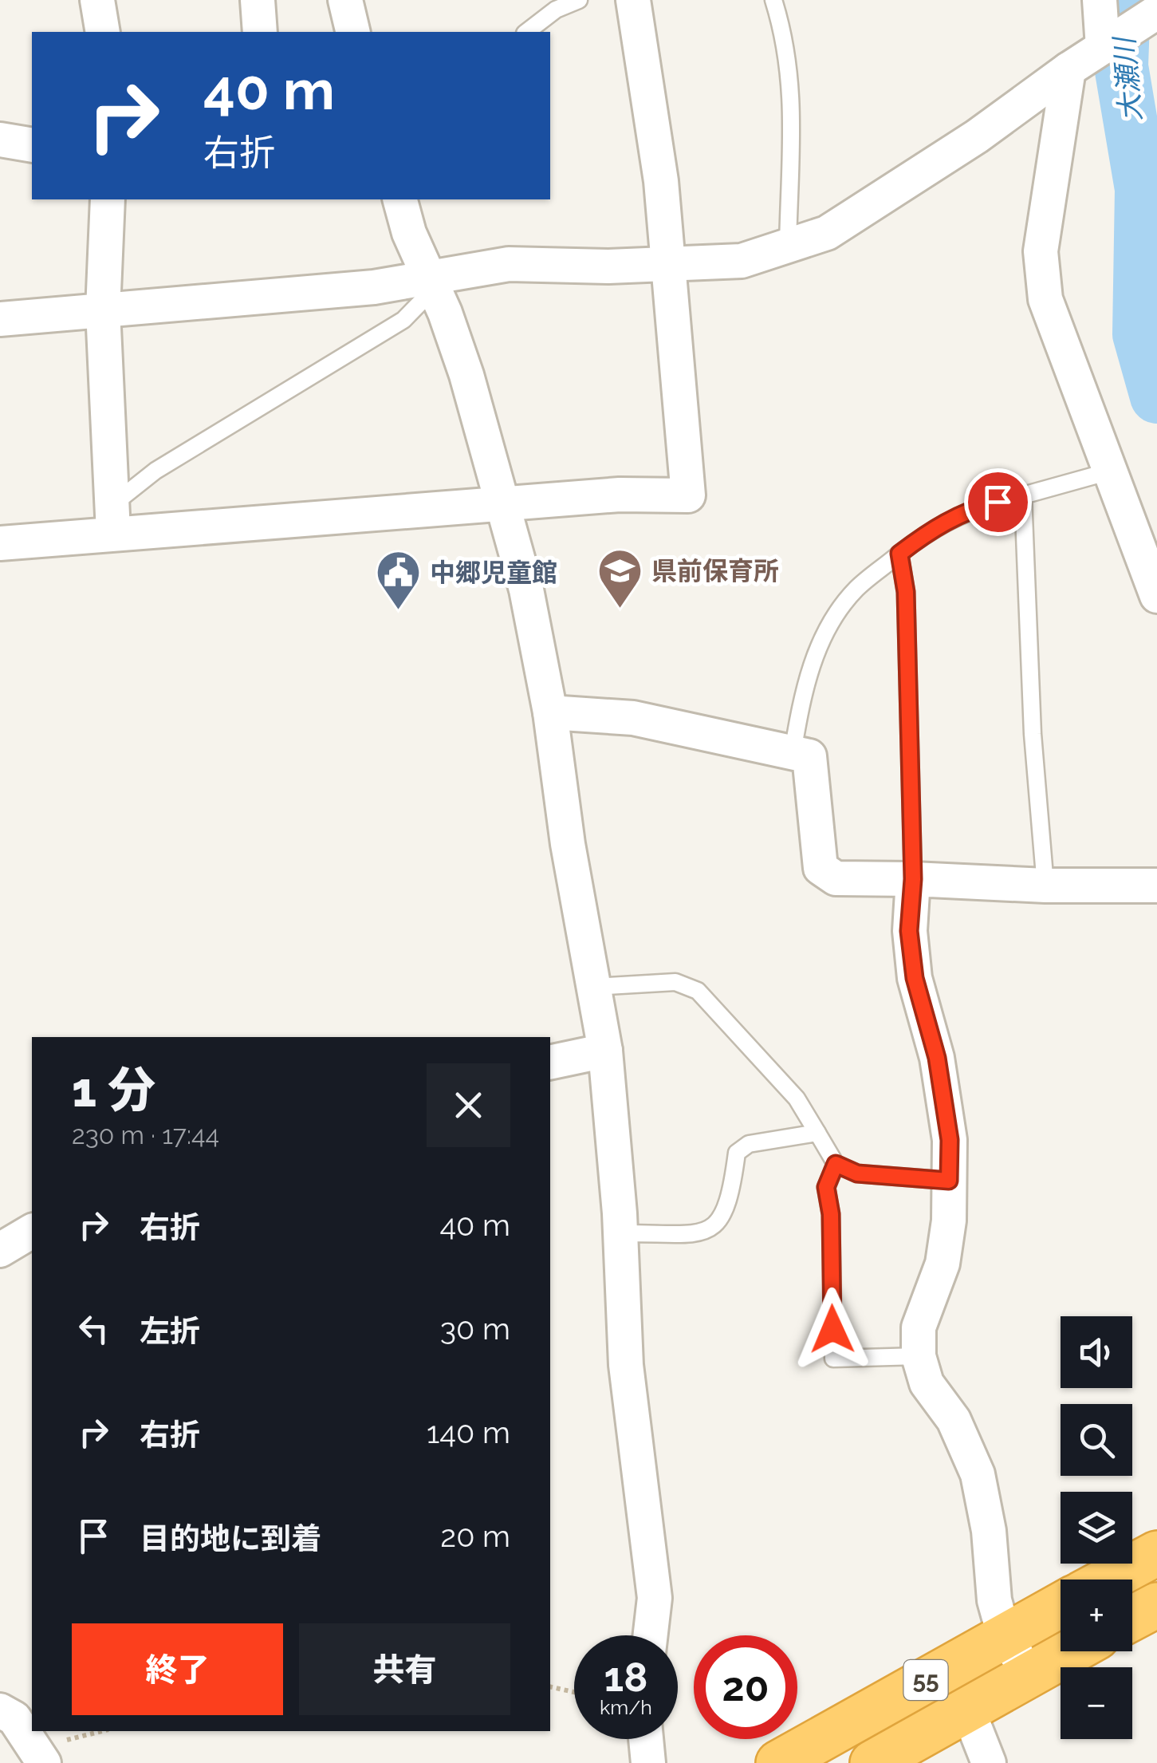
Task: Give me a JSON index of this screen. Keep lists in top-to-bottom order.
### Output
{
  "streets": {
    "highway": ["55"]
  },
  "water": ["大瀬川"],
  "places": {
    "school or university": ["県前保育所"],
    "public building": ["中郷児童館"]
  },
  "page": {
    "turn": ["40 m", "右折"],
    "heading": ["1 分", "230 m · 17:44"],
    "list": [
      {
        "name": "右折",
        "value": "40 m"
      },
      {
        "name": "左折",
        "value": "30 m"
      },
      {
        "name": "右折",
        "value": "140 m"
      },
      {
        "name": "目的地に到着",
        "value": "20 m"
      }
    ],
    "map_buttons": ["+", "−"],
    "buttons": ["終了", "共有"],
    "speed": "18 km/h",
    "limit": "20"
  }
}
